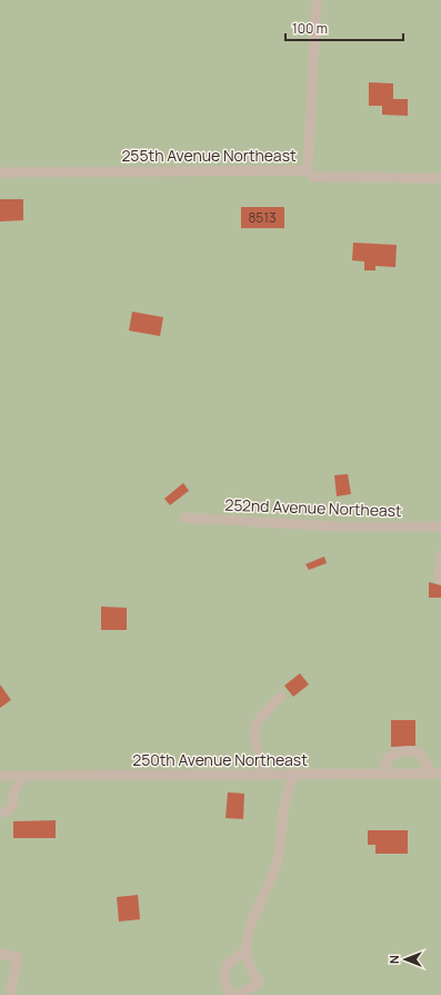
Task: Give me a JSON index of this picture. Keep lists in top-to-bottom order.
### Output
{
  "streets": {
    "street": ["255th Avenue Northeast", "252nd Avenue Northeast", "250th Avenue Northeast"]
  },
  "house_numbers": ["8513"],
  "scale_bar": "100 m",
  "north": "left"
}
